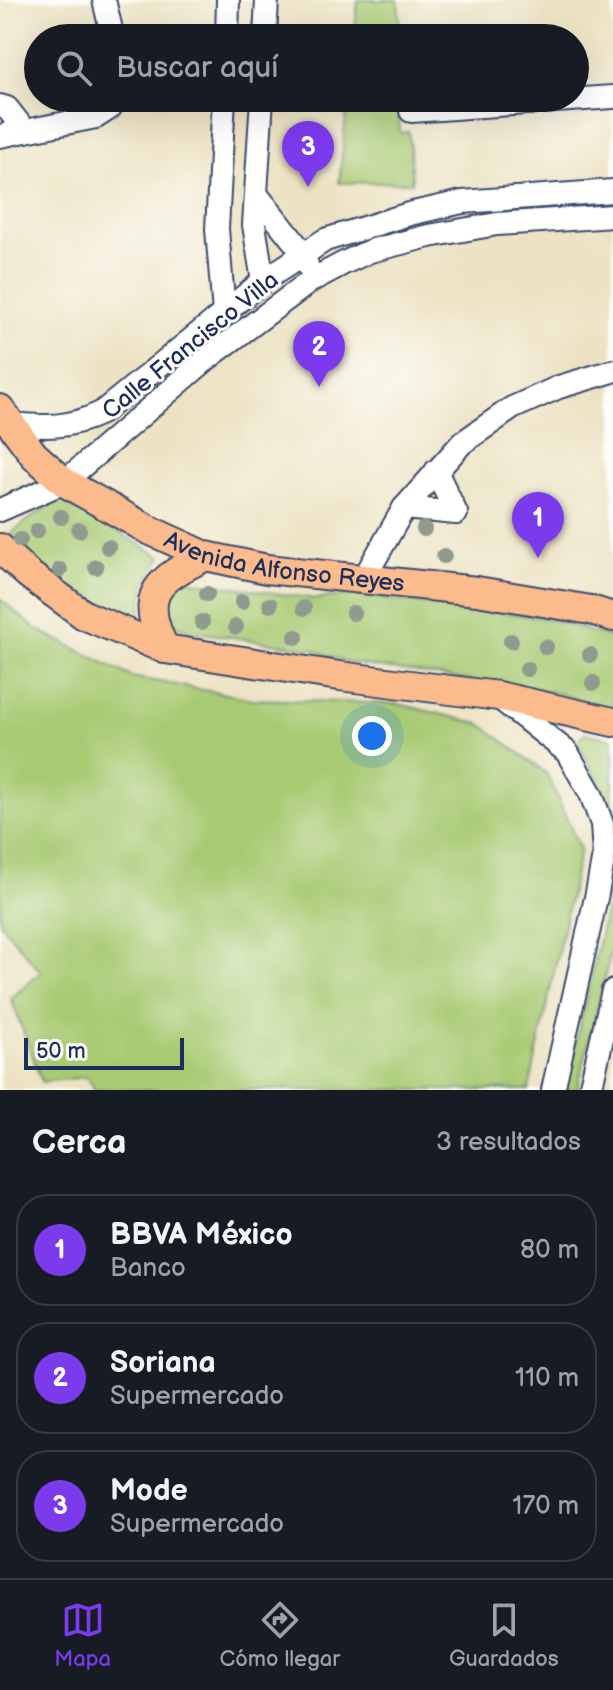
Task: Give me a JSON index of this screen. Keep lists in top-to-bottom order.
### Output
{
  "streets": {
    "main road": ["Avenida Alfonso Reyes"],
    "street": ["Calle Francisco Villa"]
  },
  "crossings": [
    ["Calle Francisco Villa", "Avenida Alfonso Reyes"]
  ],
  "scale_bar": "50 m",
  "page": {
    "search": "Buscar aquí",
    "pins": ["3", "2", "1"],
    "scale": "50 m",
    "heading": ["Cerca", "3 resultados"],
    "list": [
      {
        "mark": "1",
        "name": "BBVA México",
        "note": "Banco",
        "value": "80 m"
      },
      {
        "mark": "2",
        "name": "Soriana",
        "note": "Supermercado",
        "value": "110 m"
      },
      {
        "mark": "3",
        "name": "Mode",
        "note": "Supermercado",
        "value": "170 m"
      }
    ],
    "nav": ["Mapa", "Cómo llegar", "Guardados"]
  }
}
